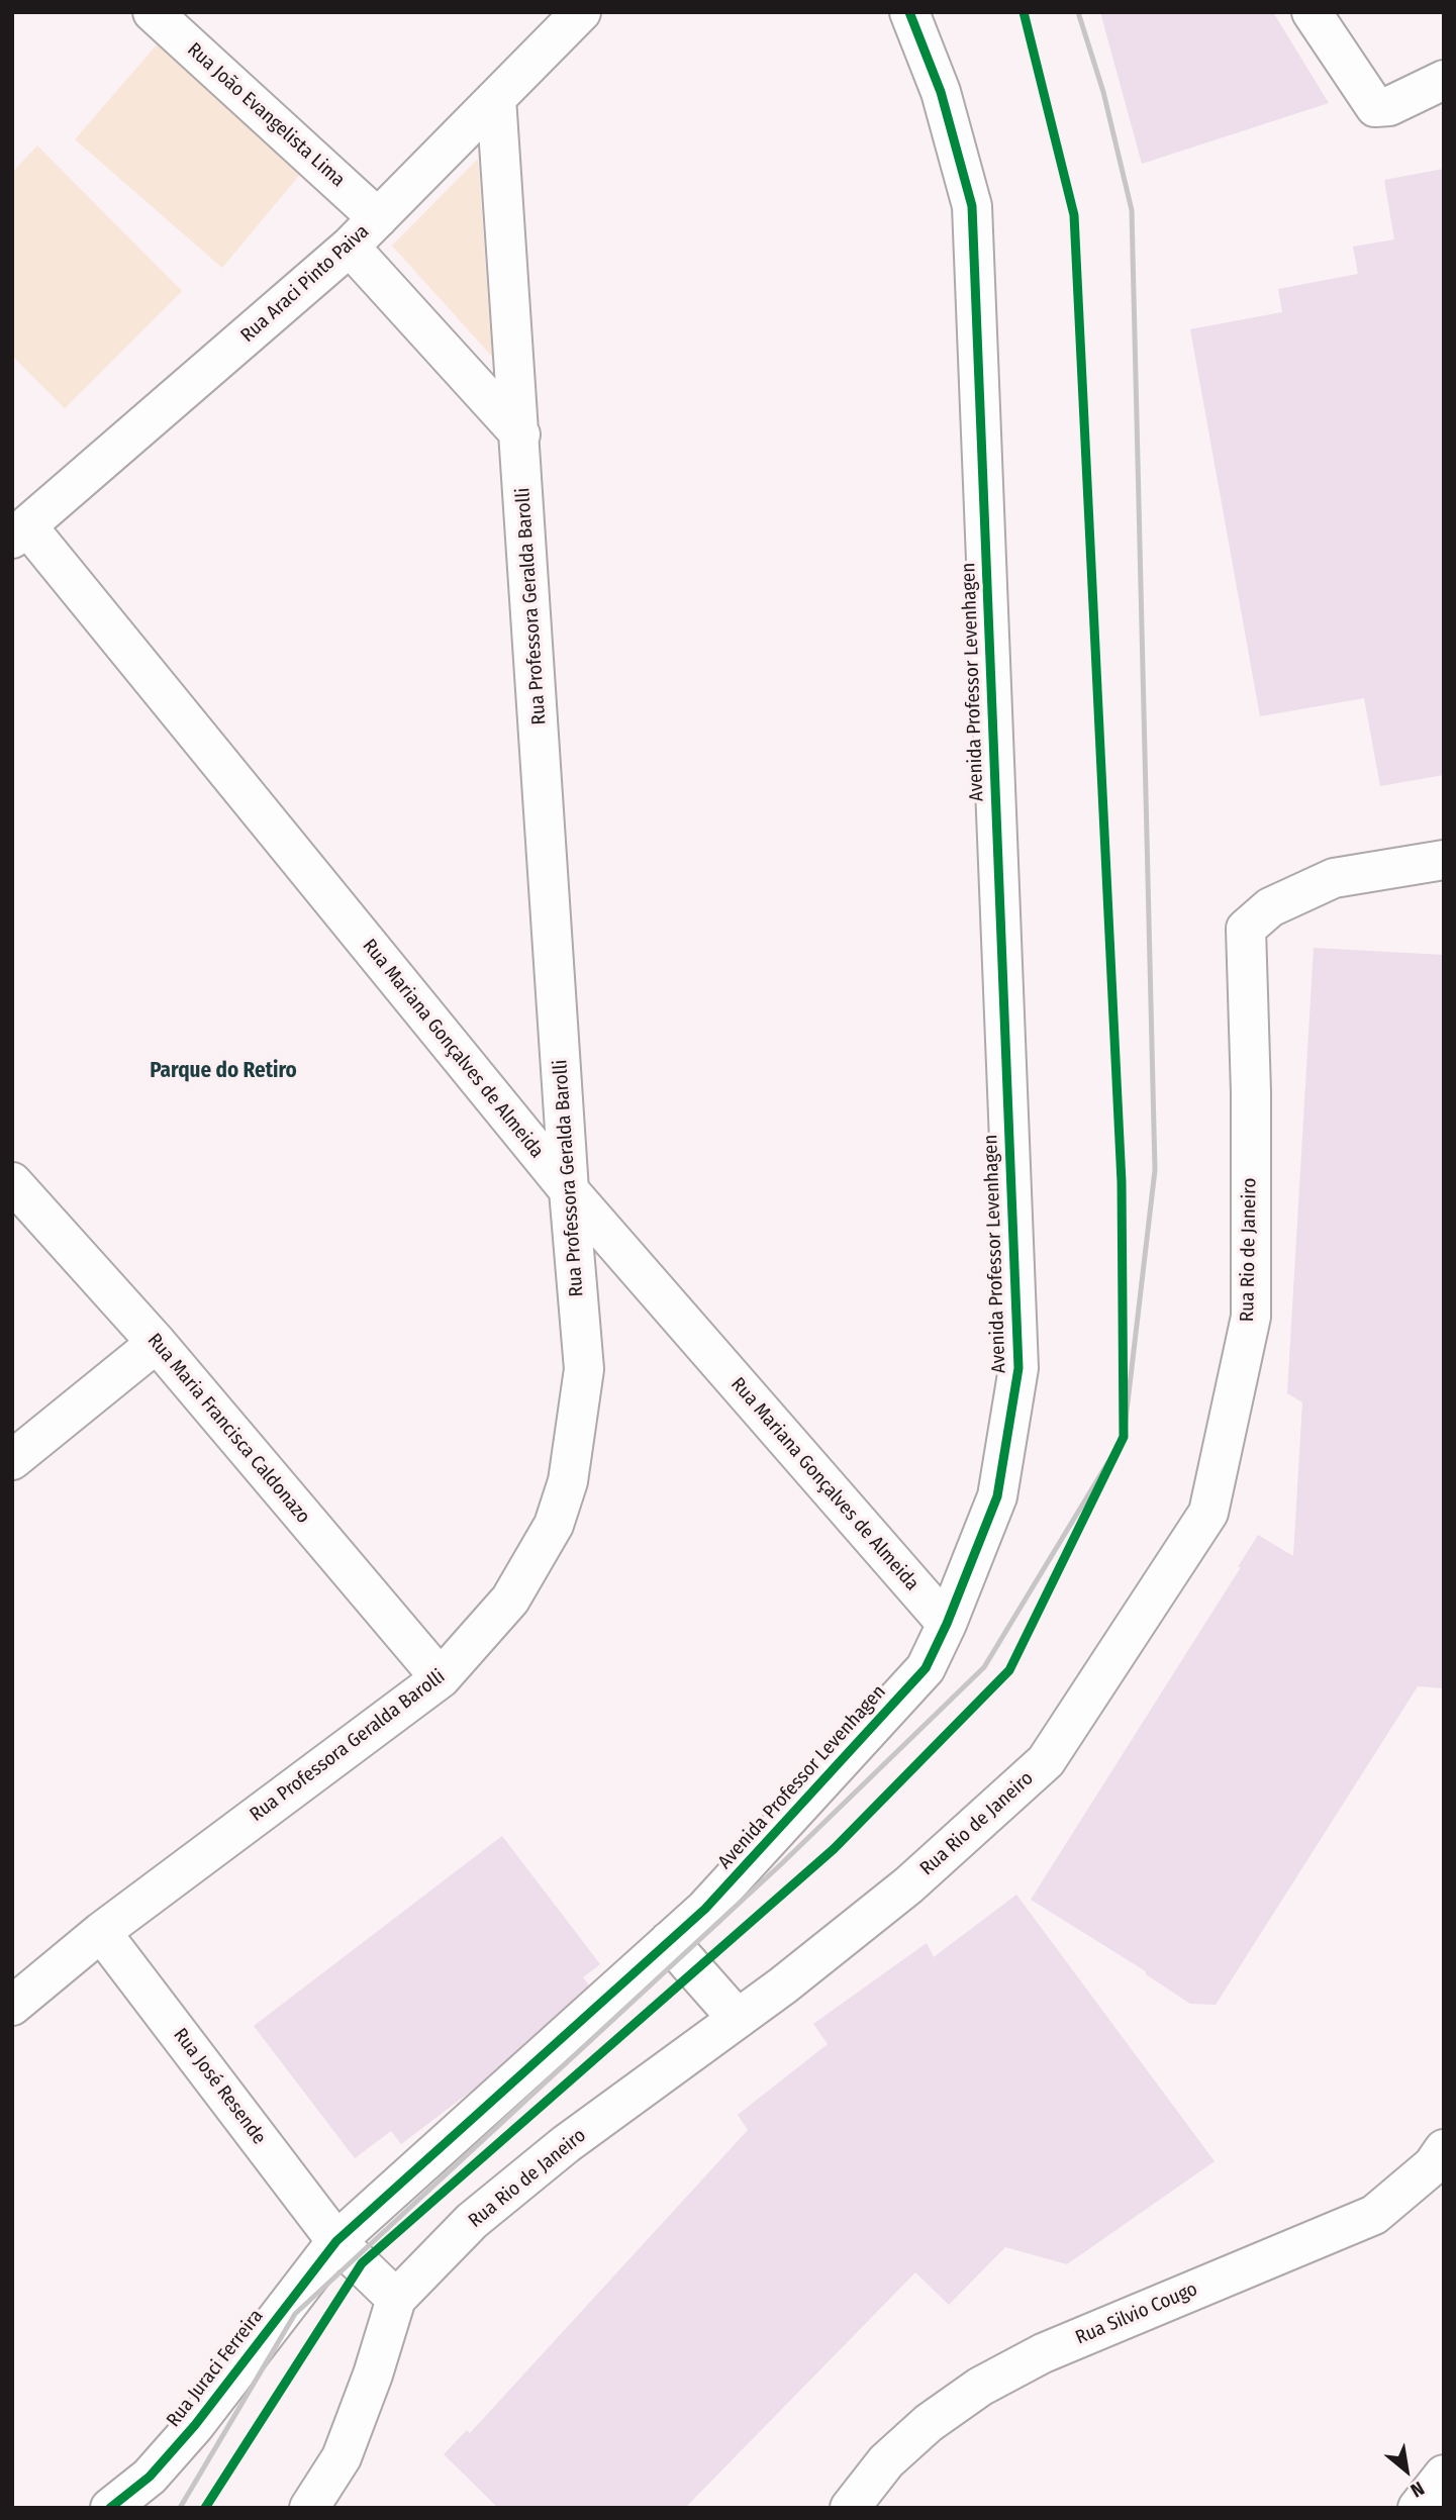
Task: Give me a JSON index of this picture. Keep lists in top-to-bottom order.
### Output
{
  "streets": {
    "street": [
      "Rua João Evangelista Lima",
      "Rua Araci Pinto Paiva",
      "Rua Professora Geralda Barolli",
      "Avenida Professor Levenhagen",
      "Rua Mariana Gonçalves de Almeida",
      "Rua Rio de Janeiro",
      "Rua Maria Francisca Caldonazo",
      "Rua José Resende",
      "Rua Silvio Cougo",
      "Rua Juraci Ferreira"
    ]
  },
  "crossings": [
    ["Rua João Evangelista Lima", "Rua Araci Pinto Paiva"],
    ["Rua Araci Pinto Paiva", "Rua Professora Geralda Barolli"],
    ["Rua Araci Pinto Paiva", "Rua Mariana Gonçalves de Almeida"],
    ["Rua Professora Geralda Barolli", "Rua Mariana Gonçalves de Almeida"],
    ["Rua Professora Geralda Barolli", "Rua Maria Francisca Caldonazo"],
    ["Rua Professora Geralda Barolli", "Rua José Resende"],
    ["Avenida Professor Levenhagen", "Rua Mariana Gonçalves de Almeida"],
    ["Avenida Professor Levenhagen", "Rua José Resende"],
    ["Avenida Professor Levenhagen", "Rua Juraci Ferreira"],
    ["Rua José Resende", "Rua Juraci Ferreira"]
  ],
  "districts": ["Parque do Retiro"],
  "north": "bottom right"
}
